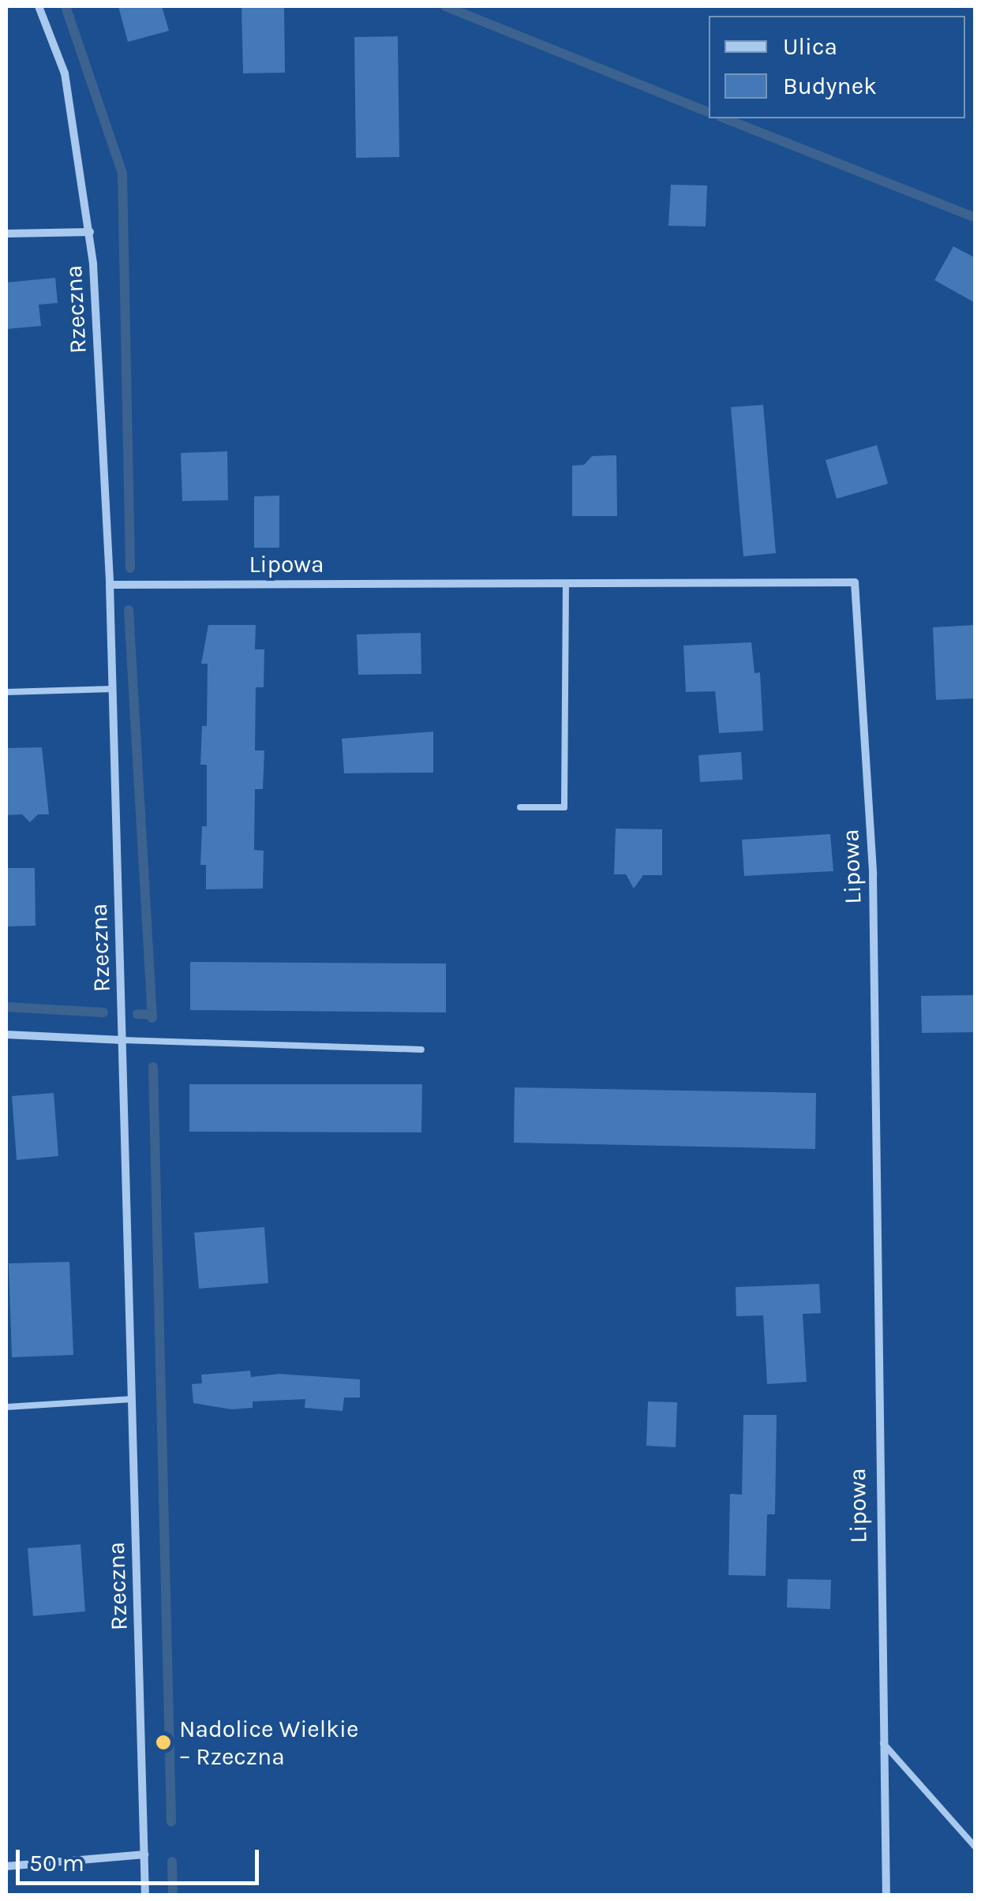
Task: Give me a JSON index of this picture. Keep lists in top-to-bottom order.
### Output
{
  "streets": {
    "street": ["Rzeczna", "Lipowa"]
  },
  "crossings": [
    ["Rzeczna", "Lipowa"]
  ],
  "places": ["Nadolice Wielkie – Rzeczna"],
  "legend": ["Ulica", "Budynek"],
  "scale_bar": "50 m"
}
